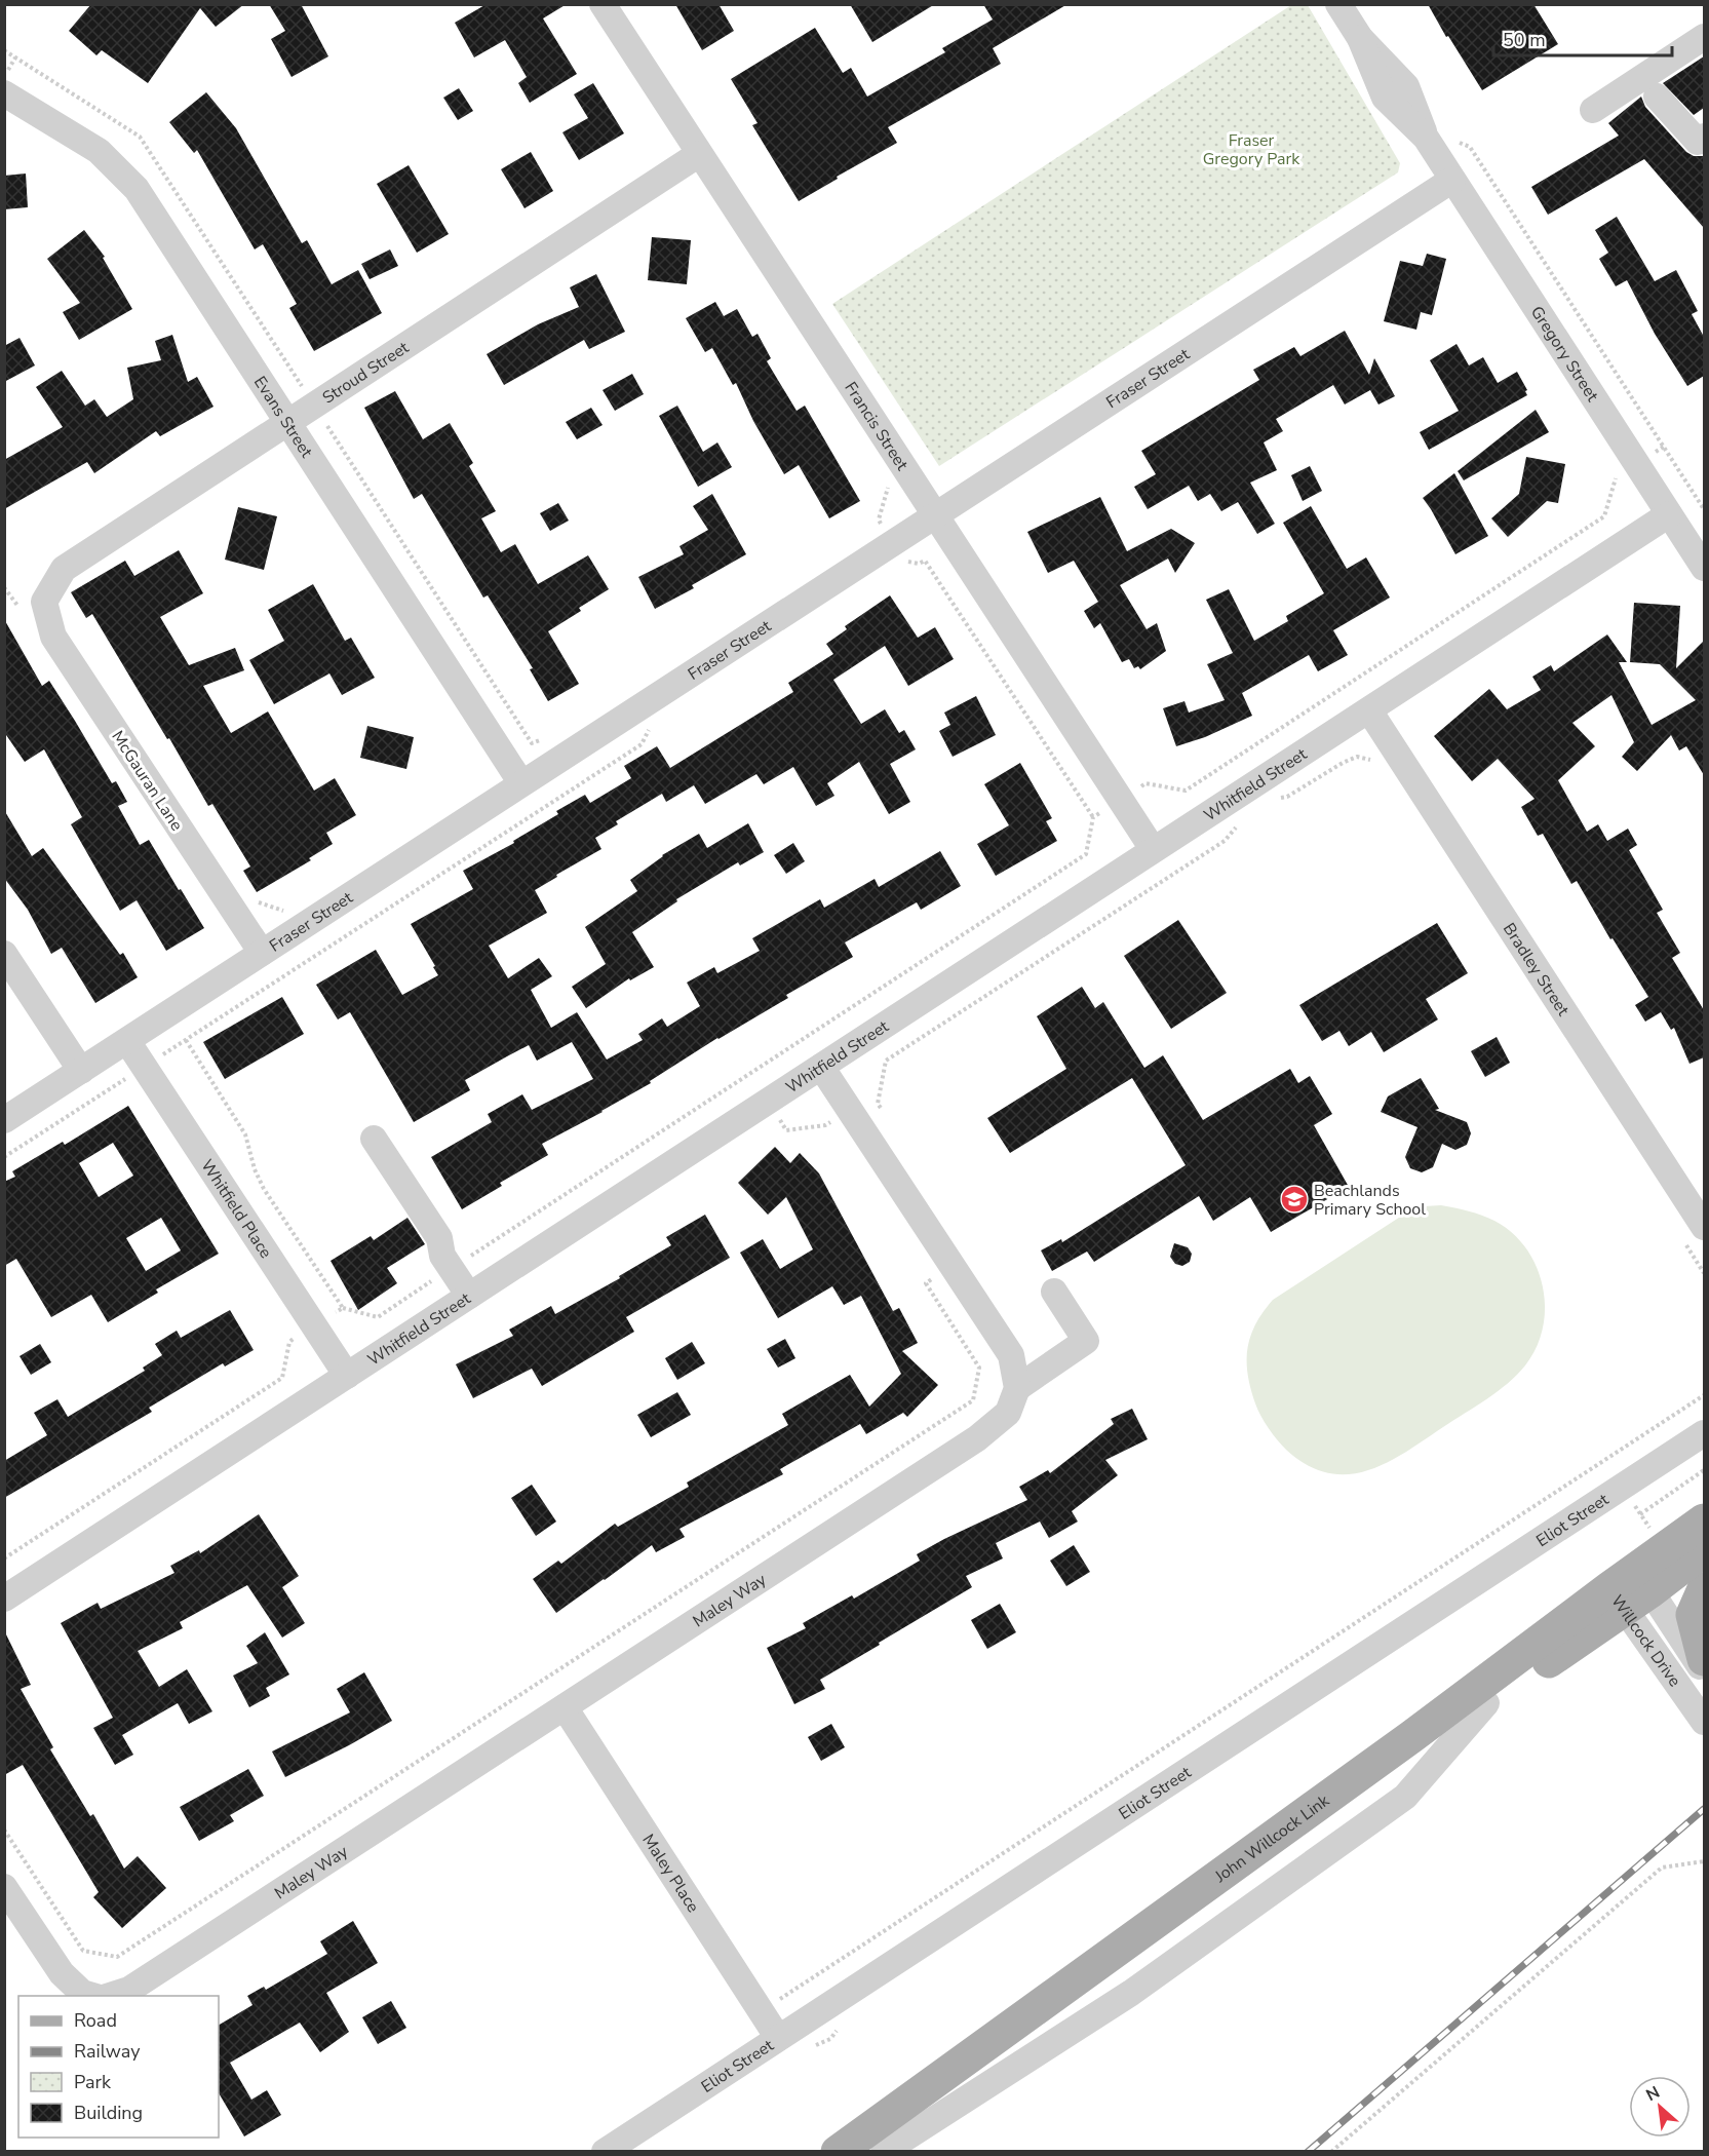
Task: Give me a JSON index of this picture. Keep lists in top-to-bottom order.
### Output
{
  "streets": {
    "main road": ["John Willcock Link"],
    "street": [
      "Gregory Street",
      "Stroud Street",
      "Fraser Street",
      "Evans Street",
      "Francis Street",
      "McGauran Lane",
      "Whitfield Street",
      "Bradley Street",
      "Whitfield Place",
      "Eliot Street",
      "Maley Way",
      "Willcock Drive",
      "Maley Place"
    ]
  },
  "crossings": [
    ["Gregory Street", "Fraser Street"],
    ["Gregory Street", "Whitfield Street"],
    ["Stroud Street", "Evans Street"],
    ["Stroud Street", "Francis Street"],
    ["Stroud Street", "McGauran Lane"],
    ["Fraser Street", "Evans Street"],
    ["Fraser Street", "Francis Street"],
    ["Fraser Street", "McGauran Lane"],
    ["Fraser Street", "Whitfield Place"],
    ["Francis Street", "Whitfield Street"],
    ["Whitfield Street", "Bradley Street"],
    ["Whitfield Street", "Whitfield Place"],
    ["Eliot Street", "Maley Place"],
    ["Maley Way", "Maley Place"],
    ["Willcock Drive", "John Willcock Link"]
  ],
  "parks": ["Fraser Gregory Park"],
  "places": {
    "school or university": ["Beachlands Primary School"]
  },
  "legend": [
    "Road",
    "Railway",
    "Park",
    "Building"
  ],
  "scale_bar": "50 m",
  "north": "top left"
}
